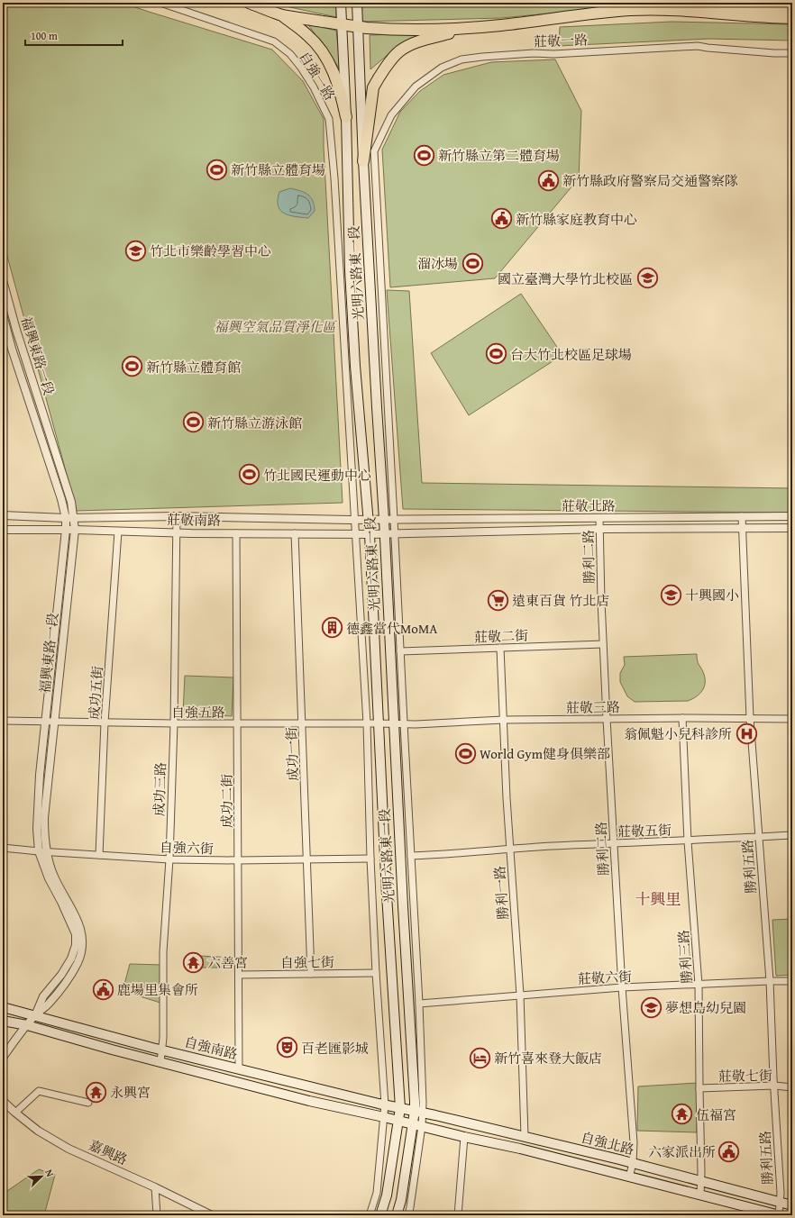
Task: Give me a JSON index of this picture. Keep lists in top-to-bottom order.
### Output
{
  "streets": {
    "main road": ["光明六路東一段", "自強南路", "自強北路"],
    "street": [
      "莊敬一路",
      "自強一路",
      "福興東路一段",
      "莊敬北路",
      "莊敬南路",
      "勝利二路",
      "莊敬二街",
      "成功五街",
      "莊敬三路",
      "自強五路",
      "成功一街",
      "成功三路",
      "成功二街",
      "莊敬五街",
      "自強六街",
      "勝利五路",
      "勝利一路",
      "勝利三路",
      "自強七街",
      "莊敬六街",
      "莊敬七街",
      "嘉興路"
    ]
  },
  "crossings": [
    ["莊敬一路", "光明六路東一段"],
    ["自強一路", "光明六路東一段"],
    ["光明六路東一段", "莊敬北路"],
    ["光明六路東一段", "莊敬南路"],
    ["光明六路東一段", "莊敬二街"],
    ["光明六路東一段", "莊敬三路"],
    ["光明六路東一段", "自強五路"],
    ["光明六路東一段", "莊敬五街"],
    ["光明六路東一段", "自強六街"],
    ["光明六路東一段", "自強七街"],
    ["光明六路東一段", "莊敬六街"],
    ["光明六路東一段", "自強南路"],
    ["光明六路東一段", "自強北路"],
    ["福興東路一段", "莊敬南路"],
    ["福興東路一段", "自強五路"],
    ["福興東路一段", "自強六街"],
    ["福興東路一段", "自強南路"],
    ["莊敬北路", "莊敬南路"],
    ["莊敬北路", "勝利二路"],
    ["莊敬北路", "勝利五路"],
    ["莊敬南路", "成功五街"],
    ["莊敬南路", "成功一街"],
    ["莊敬南路", "成功三路"],
    ["莊敬南路", "成功二街"],
    ["勝利二路", "莊敬二街"],
    ["勝利二路", "莊敬三路"],
    ["勝利二路", "莊敬五街"],
    ["勝利二路", "莊敬六街"],
    ["勝利二路", "自強北路"],
    ["莊敬二街", "勝利一路"],
    ["成功五街", "自強五路"],
    ["成功五街", "自強六街"],
    ["莊敬三路", "自強五路"],
    ["莊敬三路", "勝利五路"],
    ["莊敬三路", "勝利一路"],
    ["莊敬三路", "勝利三路"],
    ["自強五路", "成功一街"],
    ["自強五路", "成功三路"],
    ["自強五路", "成功二街"],
    ["成功一街", "自強六街"],
    ["成功一街", "自強七街"],
    ["成功三路", "自強六街"],
    ["成功三路", "自強南路"],
    ["成功二街", "自強六街"],
    ["成功二街", "自強七街"],
    ["成功二街", "自強南路"],
    ["莊敬五街", "勝利五路"],
    ["莊敬五街", "勝利一路"],
    ["莊敬五街", "勝利三路"],
    ["勝利五路", "莊敬六街"],
    ["勝利五路", "莊敬七街"],
    ["勝利五路", "自強北路"],
    ["勝利一路", "莊敬六街"],
    ["勝利一路", "自強北路"],
    ["勝利三路", "莊敬六街"],
    ["勝利三路", "莊敬七街"],
    ["勝利三路", "自強北路"],
    ["自強南路", "自強北路"]
  ],
  "districts": ["十興里"],
  "parks": ["福興空氣品質淨化區"],
  "places": {
    "sports": [
      "新竹縣立第二體育場",
      "新竹縣立體育場",
      "溜冰場",
      "台大竹北校區足球場",
      "新竹縣立體育館",
      "新竹縣立游泳館",
      "竹北國民運動中心",
      "World Gym健身俱樂部"
    ],
    "public building": [
      "新竹縣政府警察局交通警察隊",
      "新竹縣家庭教育中心",
      "鹿場里集會所",
      "六家派出所"
    ],
    "school or university": [
      "竹北市樂齡學習中心",
      "國立臺灣大學竹北校區",
      "十興國小",
      "夢想島幼兒園"
    ],
    "supermarket": ["遠東百貨 竹北店"],
    "building": ["德鑫當代MoMA"],
    "hospital": ["翁佩魁小兒科診所"],
    "temple": ["六善宮", "永興宮", "伍福宮"],
    "theatre": ["百老匯影城"],
    "hotel": ["新竹喜來登大飯店"]
  },
  "scale_bar": "100 m",
  "north": "top right"
}
